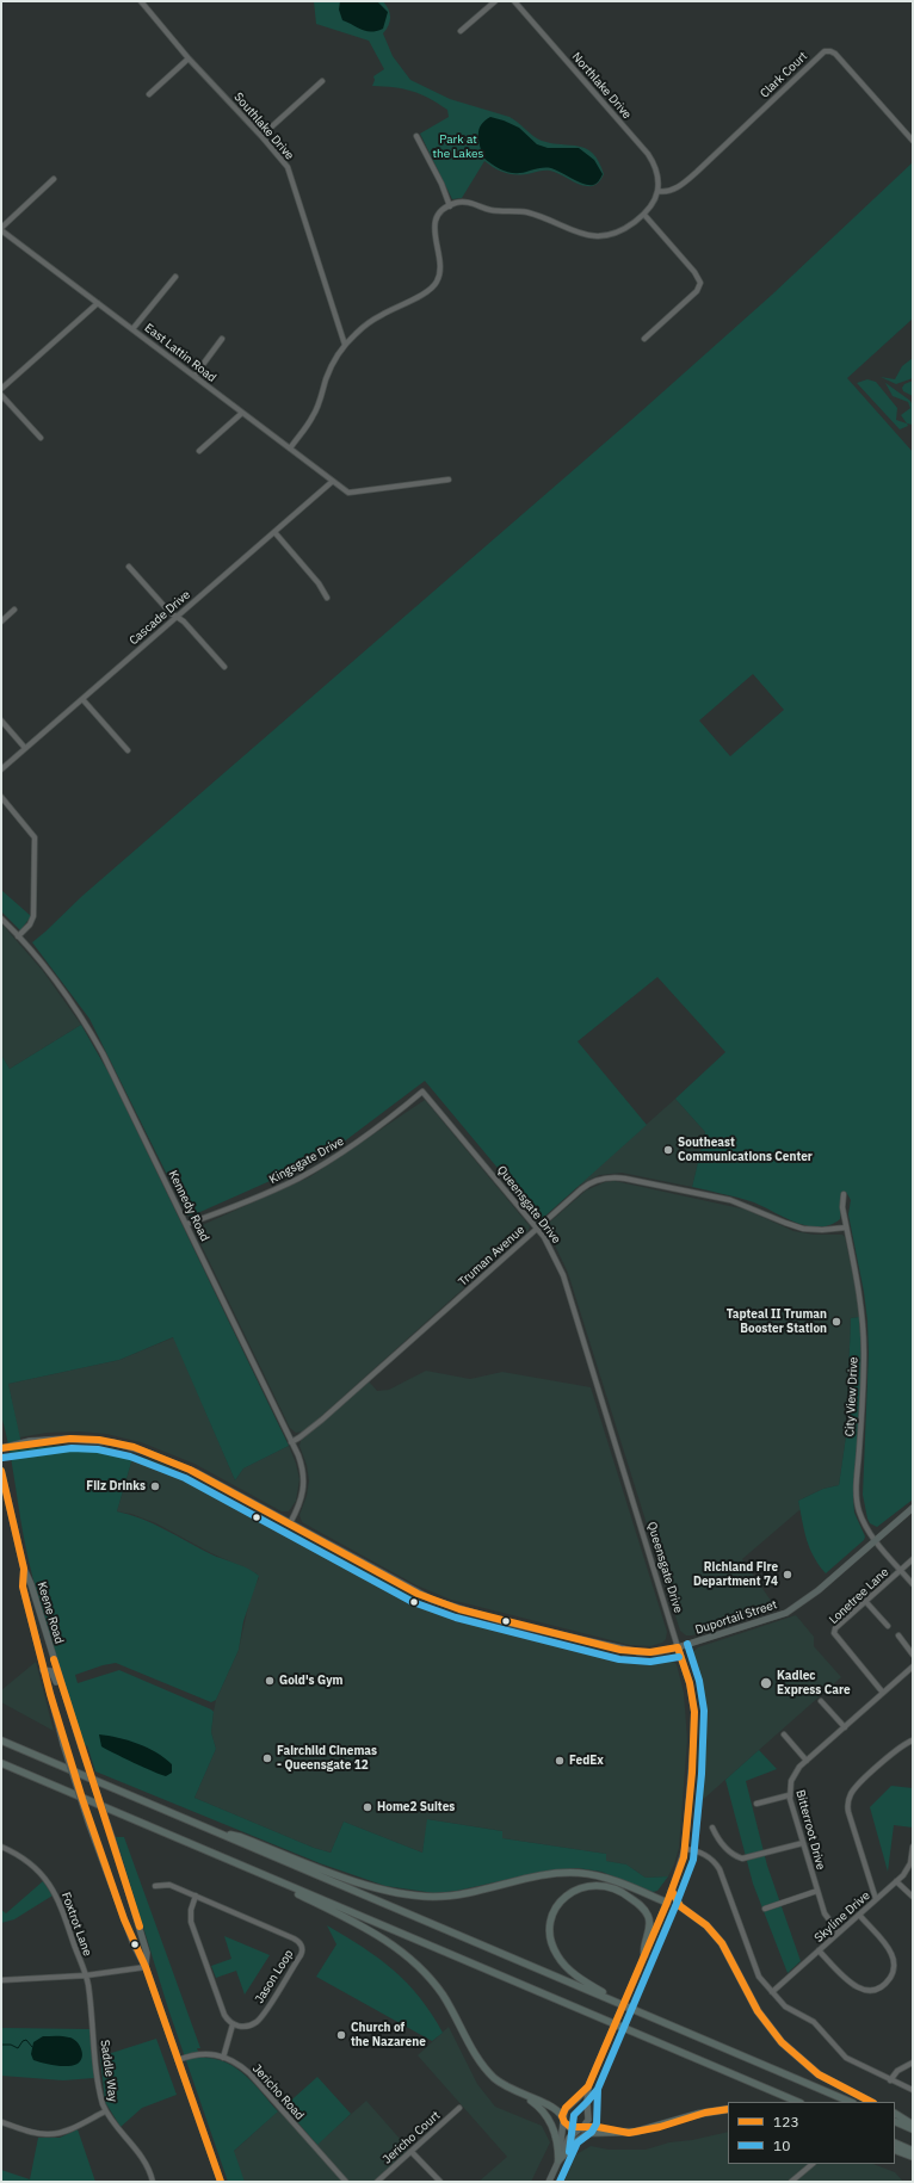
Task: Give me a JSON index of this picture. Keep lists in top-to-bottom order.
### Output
{
  "streets": {
    "main road": ["Queensgate Drive", "Keene Road", "Duportail Street"],
    "street": [
      "Clark Court",
      "Northlake Drive",
      "Southlake Drive",
      "East Lattin Road",
      "Cascade Drive",
      "Kingsgate Drive",
      "Kennedy Road",
      "Truman Avenue",
      "City View Drive",
      "Lonetree Lane",
      "Bitterroot Drive",
      "Skyline Drive",
      "Foxtrot Lane",
      "Jason Loop",
      "Saddle Way",
      "Jericho Road",
      "Jericho Court"
    ]
  },
  "crossings": [
    ["Clark Court", "Northlake Drive"],
    ["East Lattin Road", "Cascade Drive"],
    ["Kingsgate Drive", "Queensgate Drive"],
    ["Kingsgate Drive", "Kennedy Road"],
    ["Queensgate Drive", "Truman Avenue"],
    ["Queensgate Drive", "Duportail Street"],
    ["Kennedy Road", "Truman Avenue"],
    ["Kennedy Road", "Duportail Street"],
    ["Truman Avenue", "City View Drive"],
    ["City View Drive", "Lonetree Lane"],
    ["City View Drive", "Duportail Street"],
    ["Lonetree Lane", "Bitterroot Drive"],
    ["Keene Road", "Jericho Road"],
    ["Bitterroot Drive", "Skyline Drive"],
    ["Foxtrot Lane", "Saddle Way"]
  ],
  "parks": ["Park at the Lakes"],
  "places": [
    "Southeast Communications Center",
    "Tapteal II Truman Booster Station",
    "Fiiz Drinks",
    "Richland Fire Department 74",
    "Gold's Gym",
    "Kadlec Express Care",
    "Fairchild Cinemas - Queensgate 12",
    "FedEx",
    "Home2 Suites",
    "Church of the Nazarene"
  ],
  "lines": ["transit line 123", "transit line 10"],
  "legend": ["123", "10"]
}
